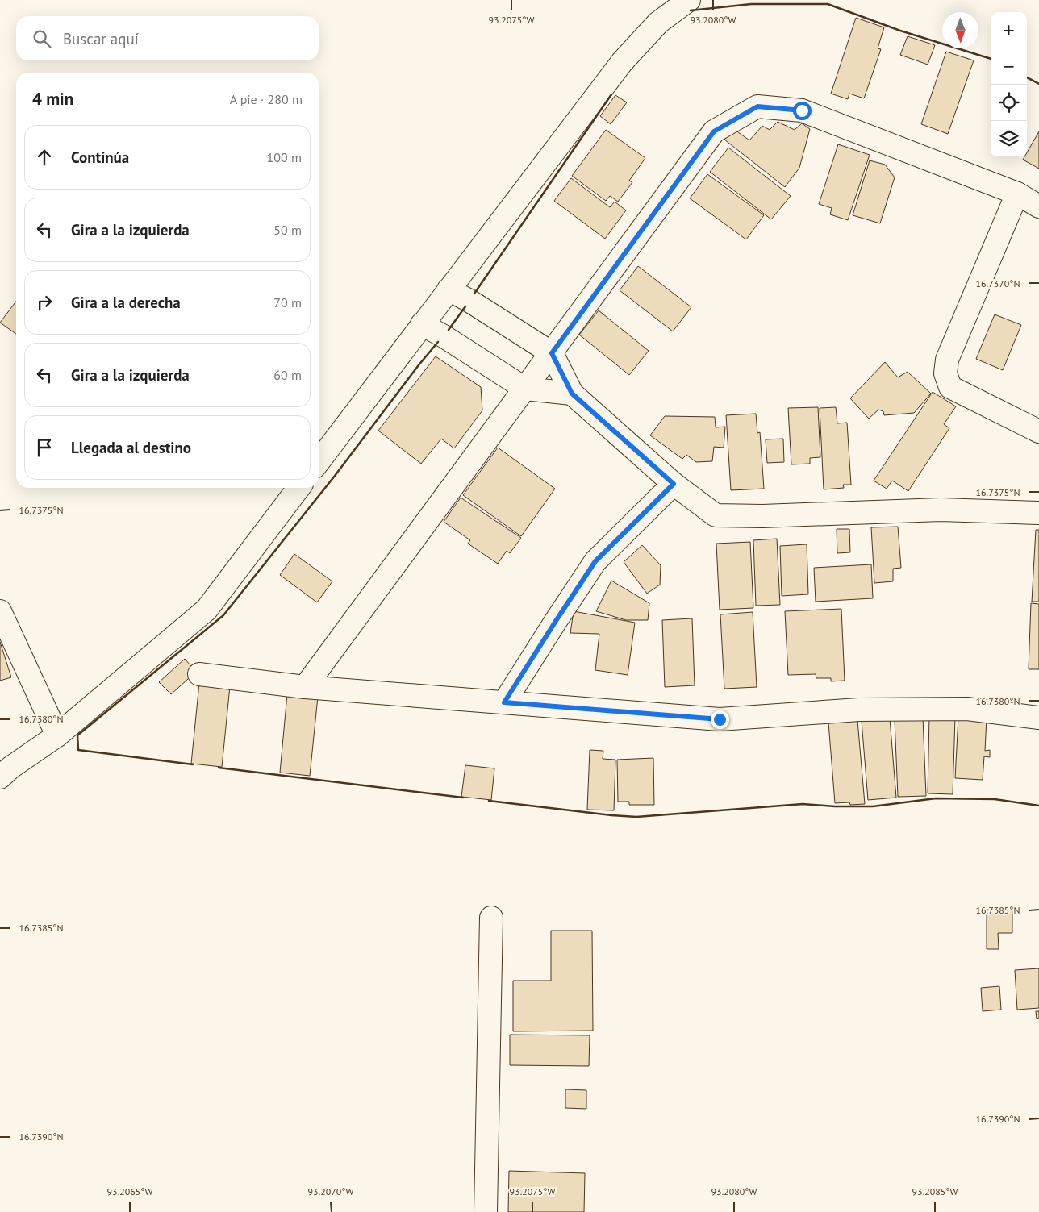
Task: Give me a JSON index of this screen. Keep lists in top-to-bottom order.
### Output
{
  "north": "bottom",
  "page": {
    "map_buttons": ["+", "−"],
    "search": "Buscar aquí",
    "heading": ["4 min", "A pie · 280 m"],
    "list": [
      ["Continúa", "100 m"],
      ["Gira a la izquierda", "50 m"],
      ["Gira a la derecha", "70 m"],
      ["Gira a la izquierda", "60 m"],
      "Llegada al destino"
    ]
  },
  "coordinates": [
    "93.2075°W",
    "93.2080°W",
    "16.7370°N",
    "16.7375°N",
    "16.7380°N",
    "16.7385°N",
    "16.7390°N",
    "93.2065°W",
    "93.2070°W",
    "93.2085°W"
  ]
}
